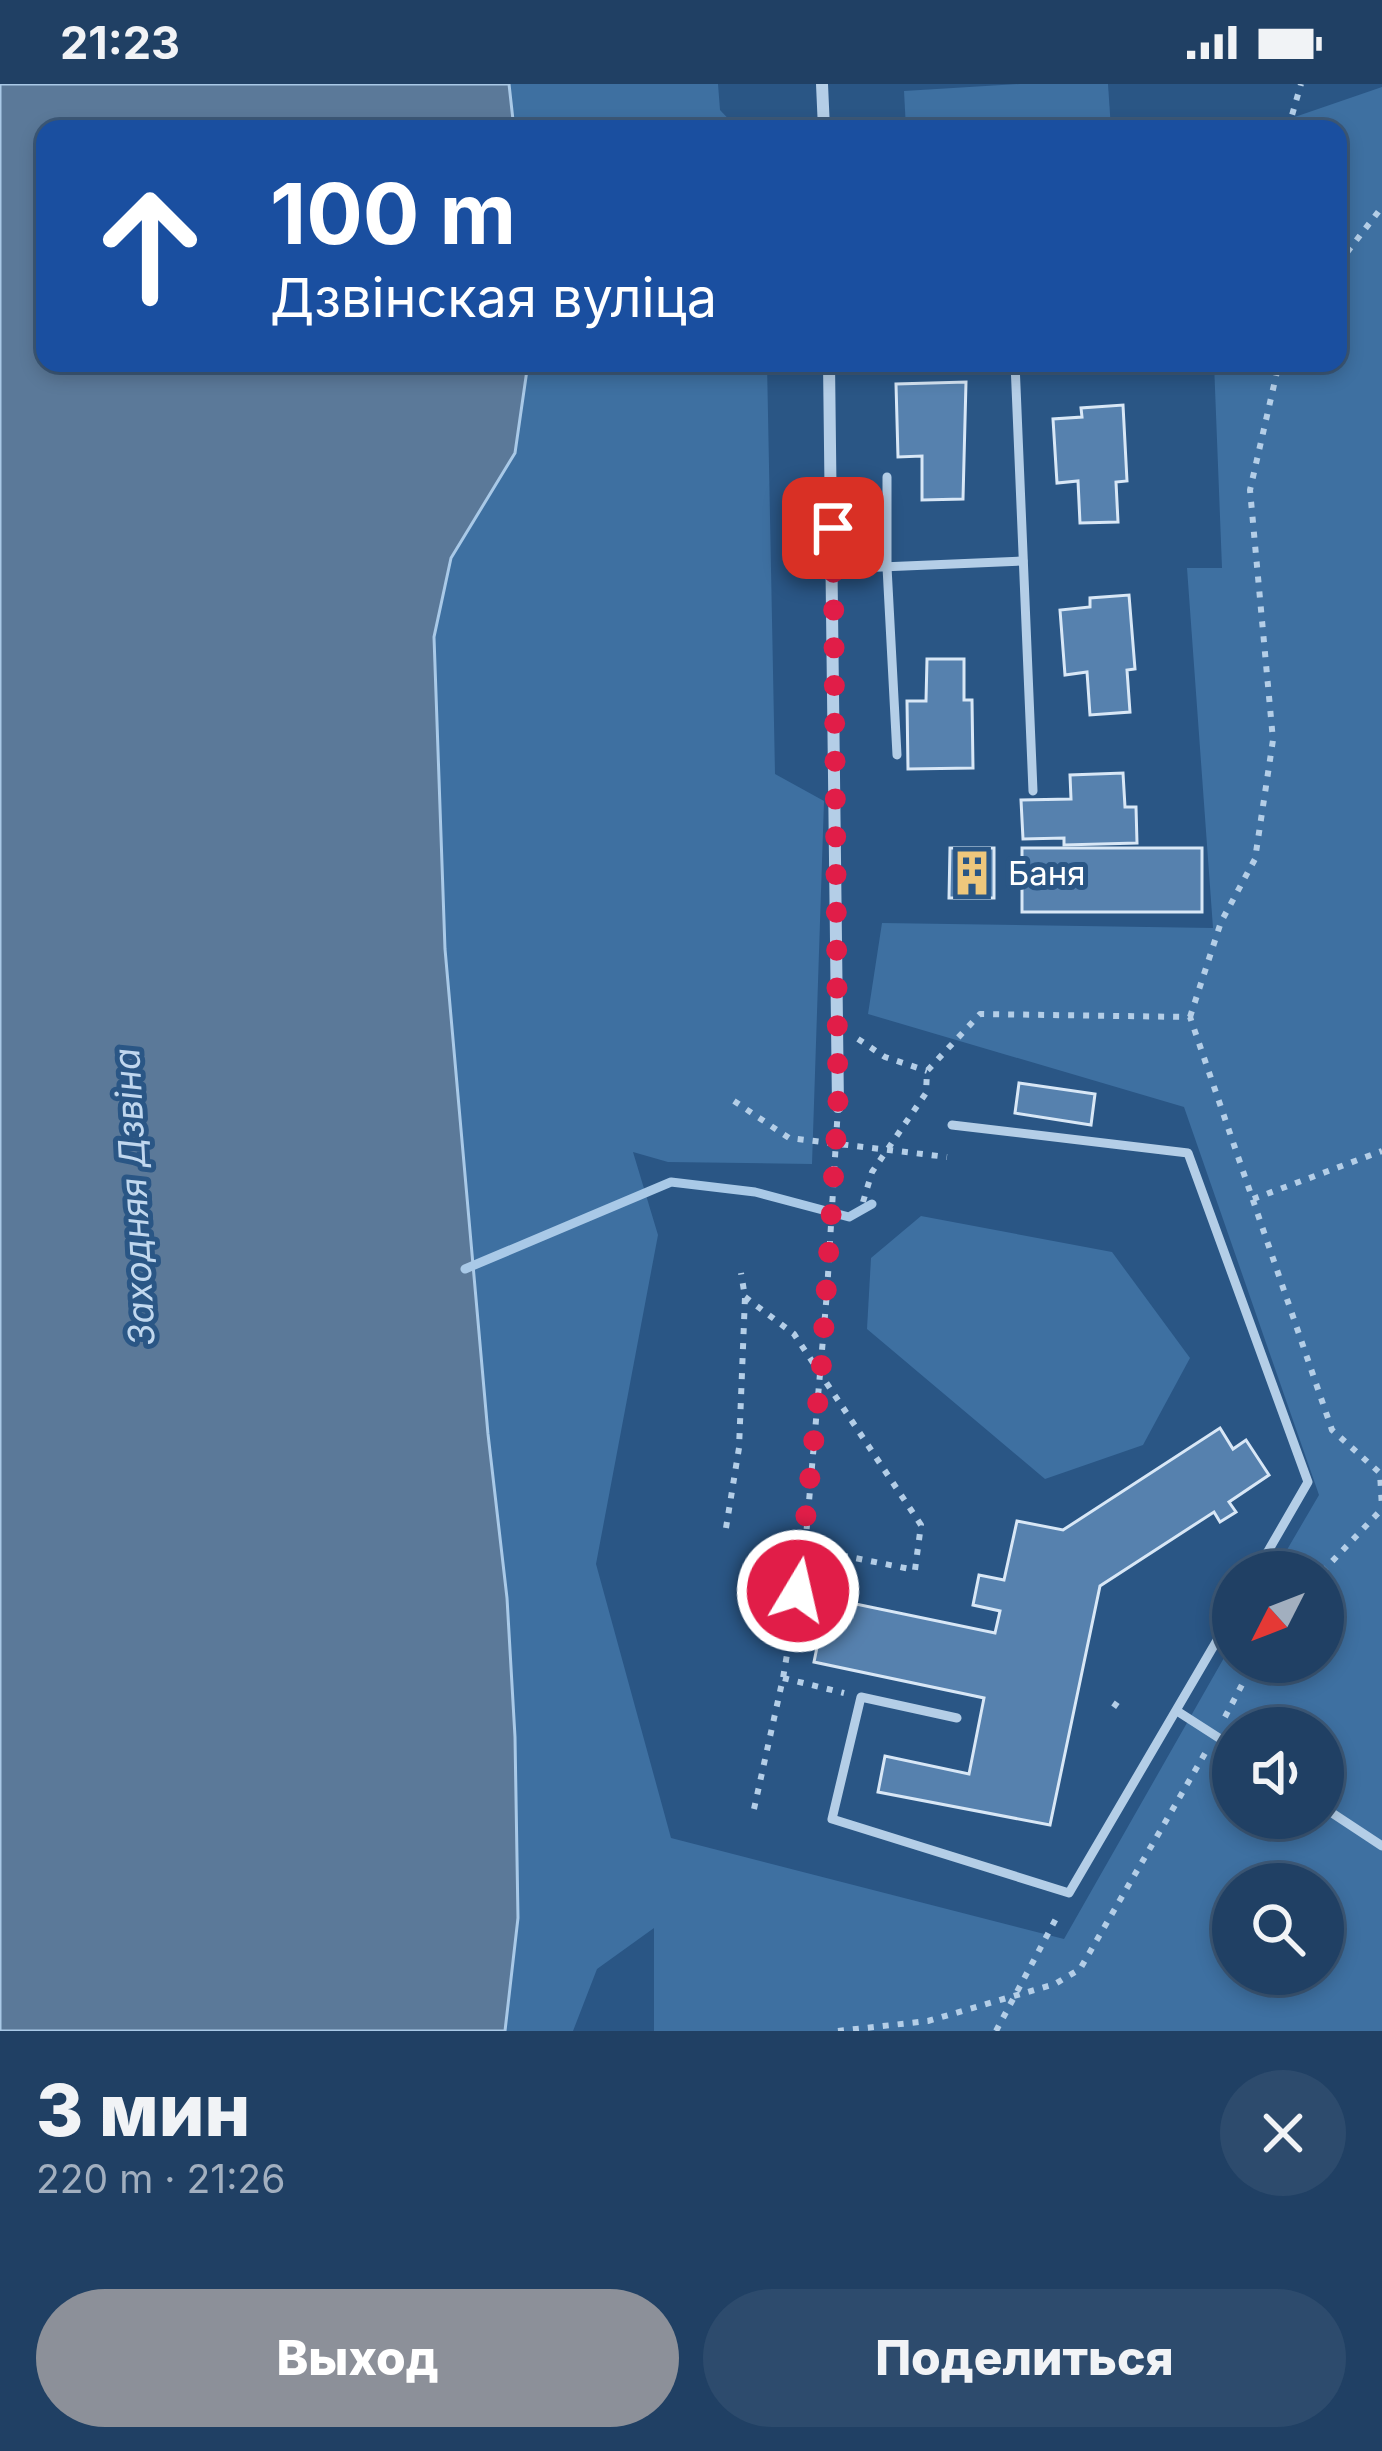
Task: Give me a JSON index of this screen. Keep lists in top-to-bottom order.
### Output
{
  "water": ["Заходняя Дзвіна"],
  "places": {
    "building": ["Баня"]
  },
  "north": "bottom left",
  "page": {
    "status": "21:23",
    "turn": ["100 m", "Дзвінская вуліца"],
    "heading": ["3 мин", "220 m · 21:26"],
    "buttons": ["Выход", "Поделиться"]
  }
}
